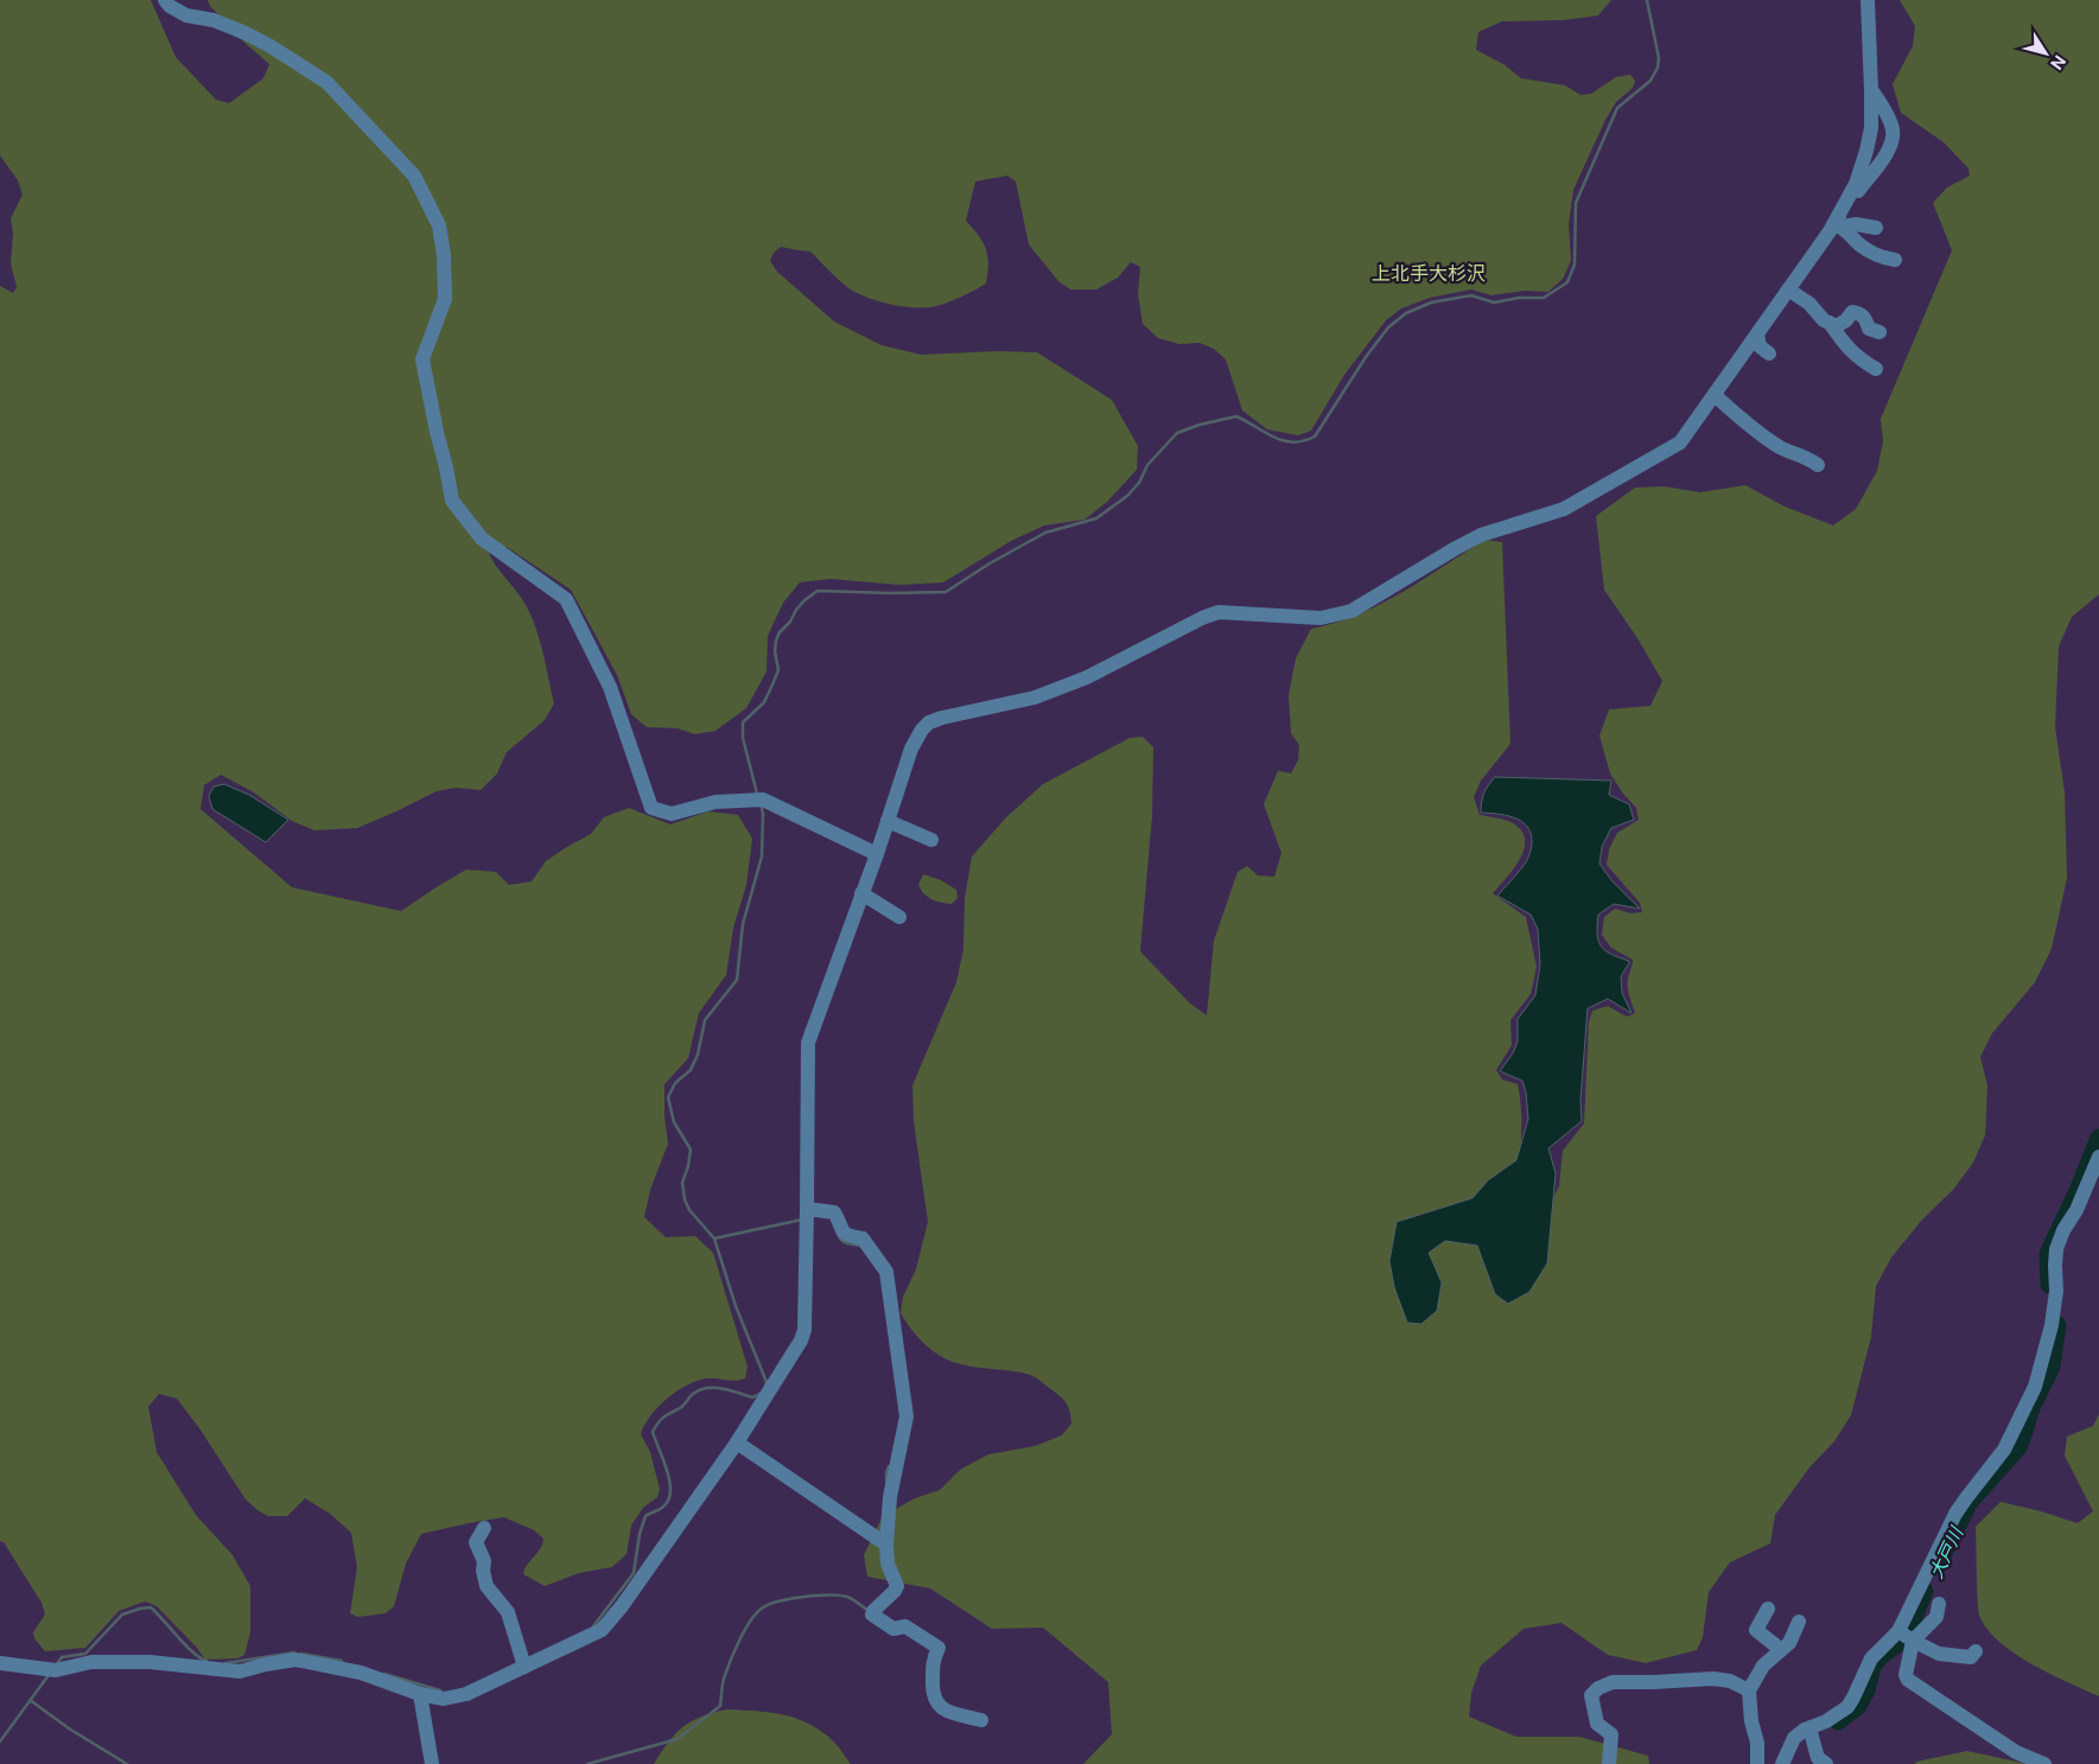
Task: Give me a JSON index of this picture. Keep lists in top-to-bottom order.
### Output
{
  "districts": ["上北手大杉沢"],
  "water": ["大戸川"],
  "north": "bottom right"
}
